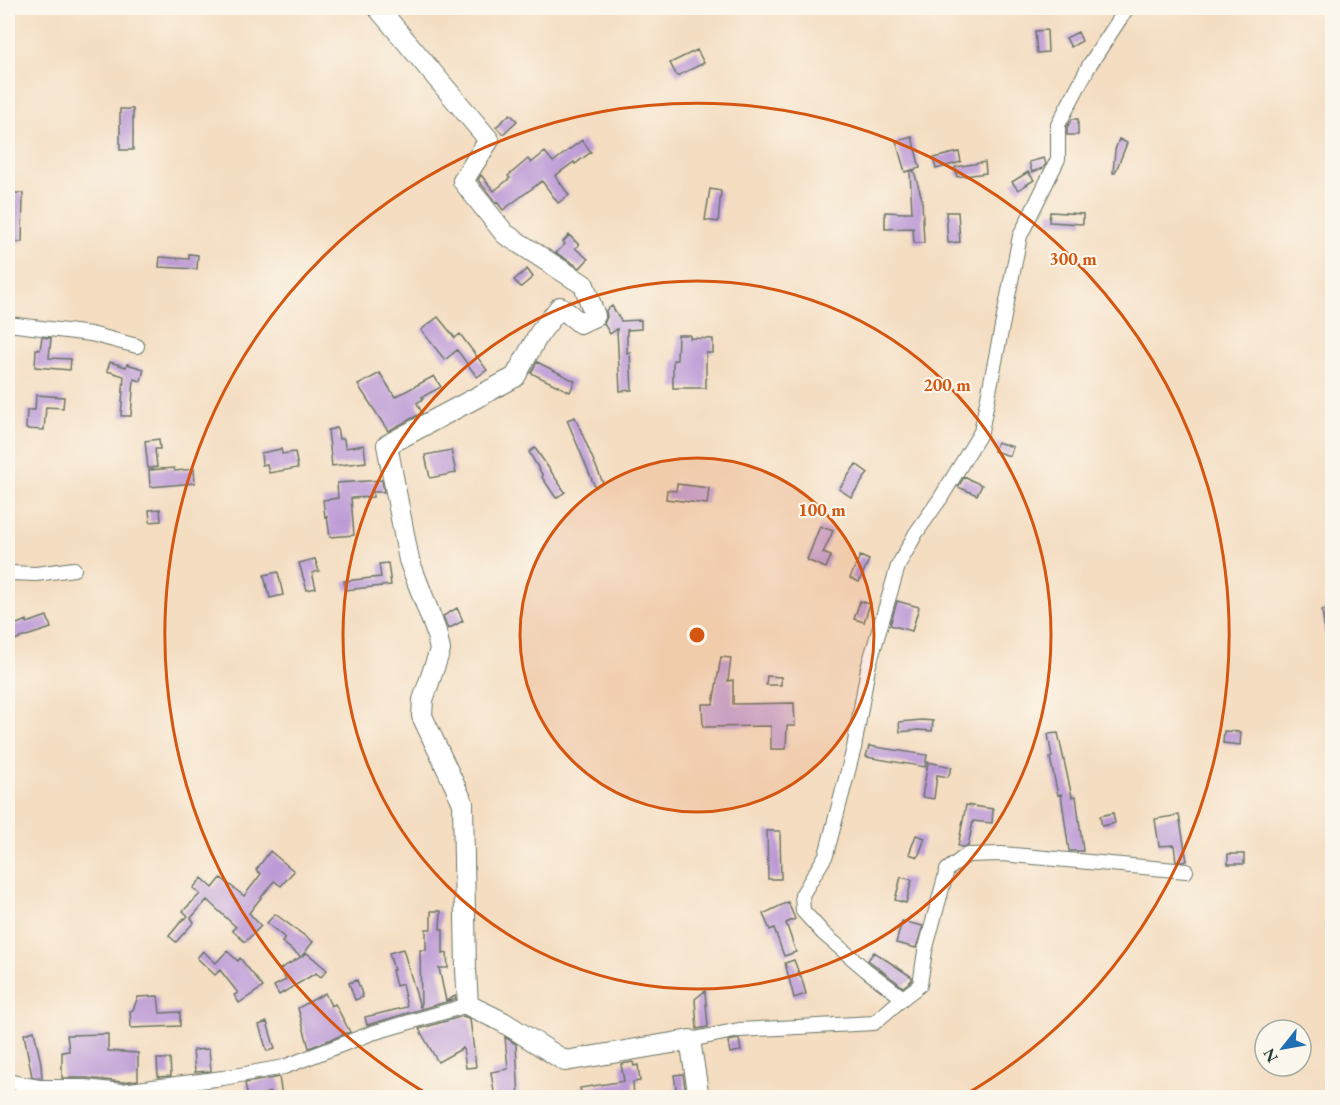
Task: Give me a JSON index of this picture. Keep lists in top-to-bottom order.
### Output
{
  "north": "bottom left",
  "rings": ["300 m", "200 m", "100 m"]
}
